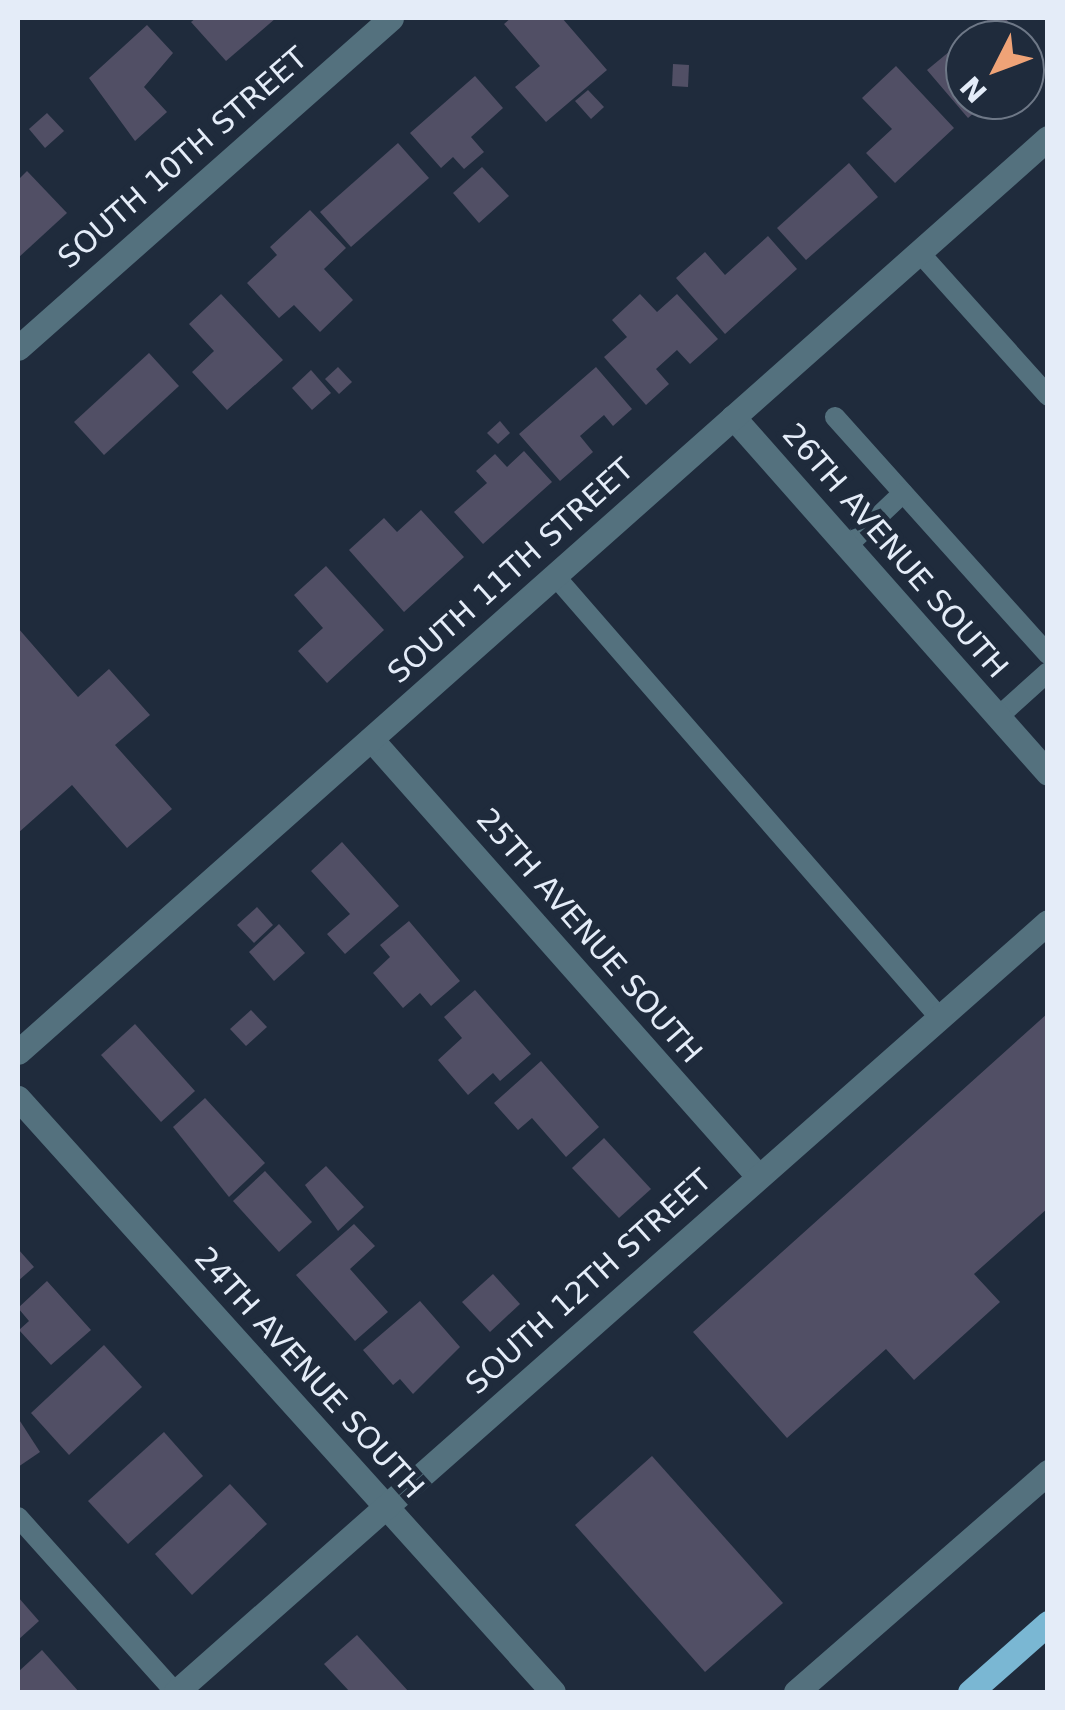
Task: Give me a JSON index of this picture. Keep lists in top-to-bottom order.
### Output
{
  "streets": {
    "street": [
      "SOUTH 10TH STREET",
      "26TH AVENUE SOUTH",
      "SOUTH 11TH STREET",
      "25TH AVENUE SOUTH",
      "SOUTH 12TH STREET",
      "24TH AVENUE SOUTH"
    ]
  },
  "crossings": [
    ["26TH AVENUE SOUTH", "SOUTH 11TH STREET"],
    ["SOUTH 11TH STREET", "25TH AVENUE SOUTH"],
    ["25TH AVENUE SOUTH", "SOUTH 12TH STREET"],
    ["SOUTH 12TH STREET", "24TH AVENUE SOUTH"]
  ],
  "north": "bottom left"
}
